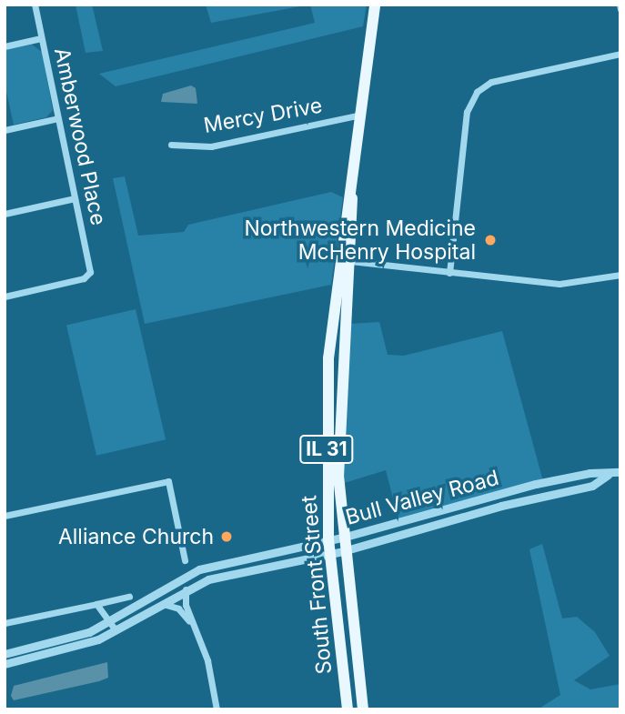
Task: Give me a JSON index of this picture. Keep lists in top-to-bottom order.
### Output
{
  "streets": {
    "main road": ["IL 31", "South Front Street"],
    "street": ["Mercy Drive", "Amberwood Place", "Bull Valley Road"]
  },
  "crossings": [
    ["Mercy Drive", "South Front Street"],
    ["Bull Valley Road", "South Front Street"]
  ],
  "places": ["Northwestern Medicine McHenry Hospital", "Alliance Church"]
}
